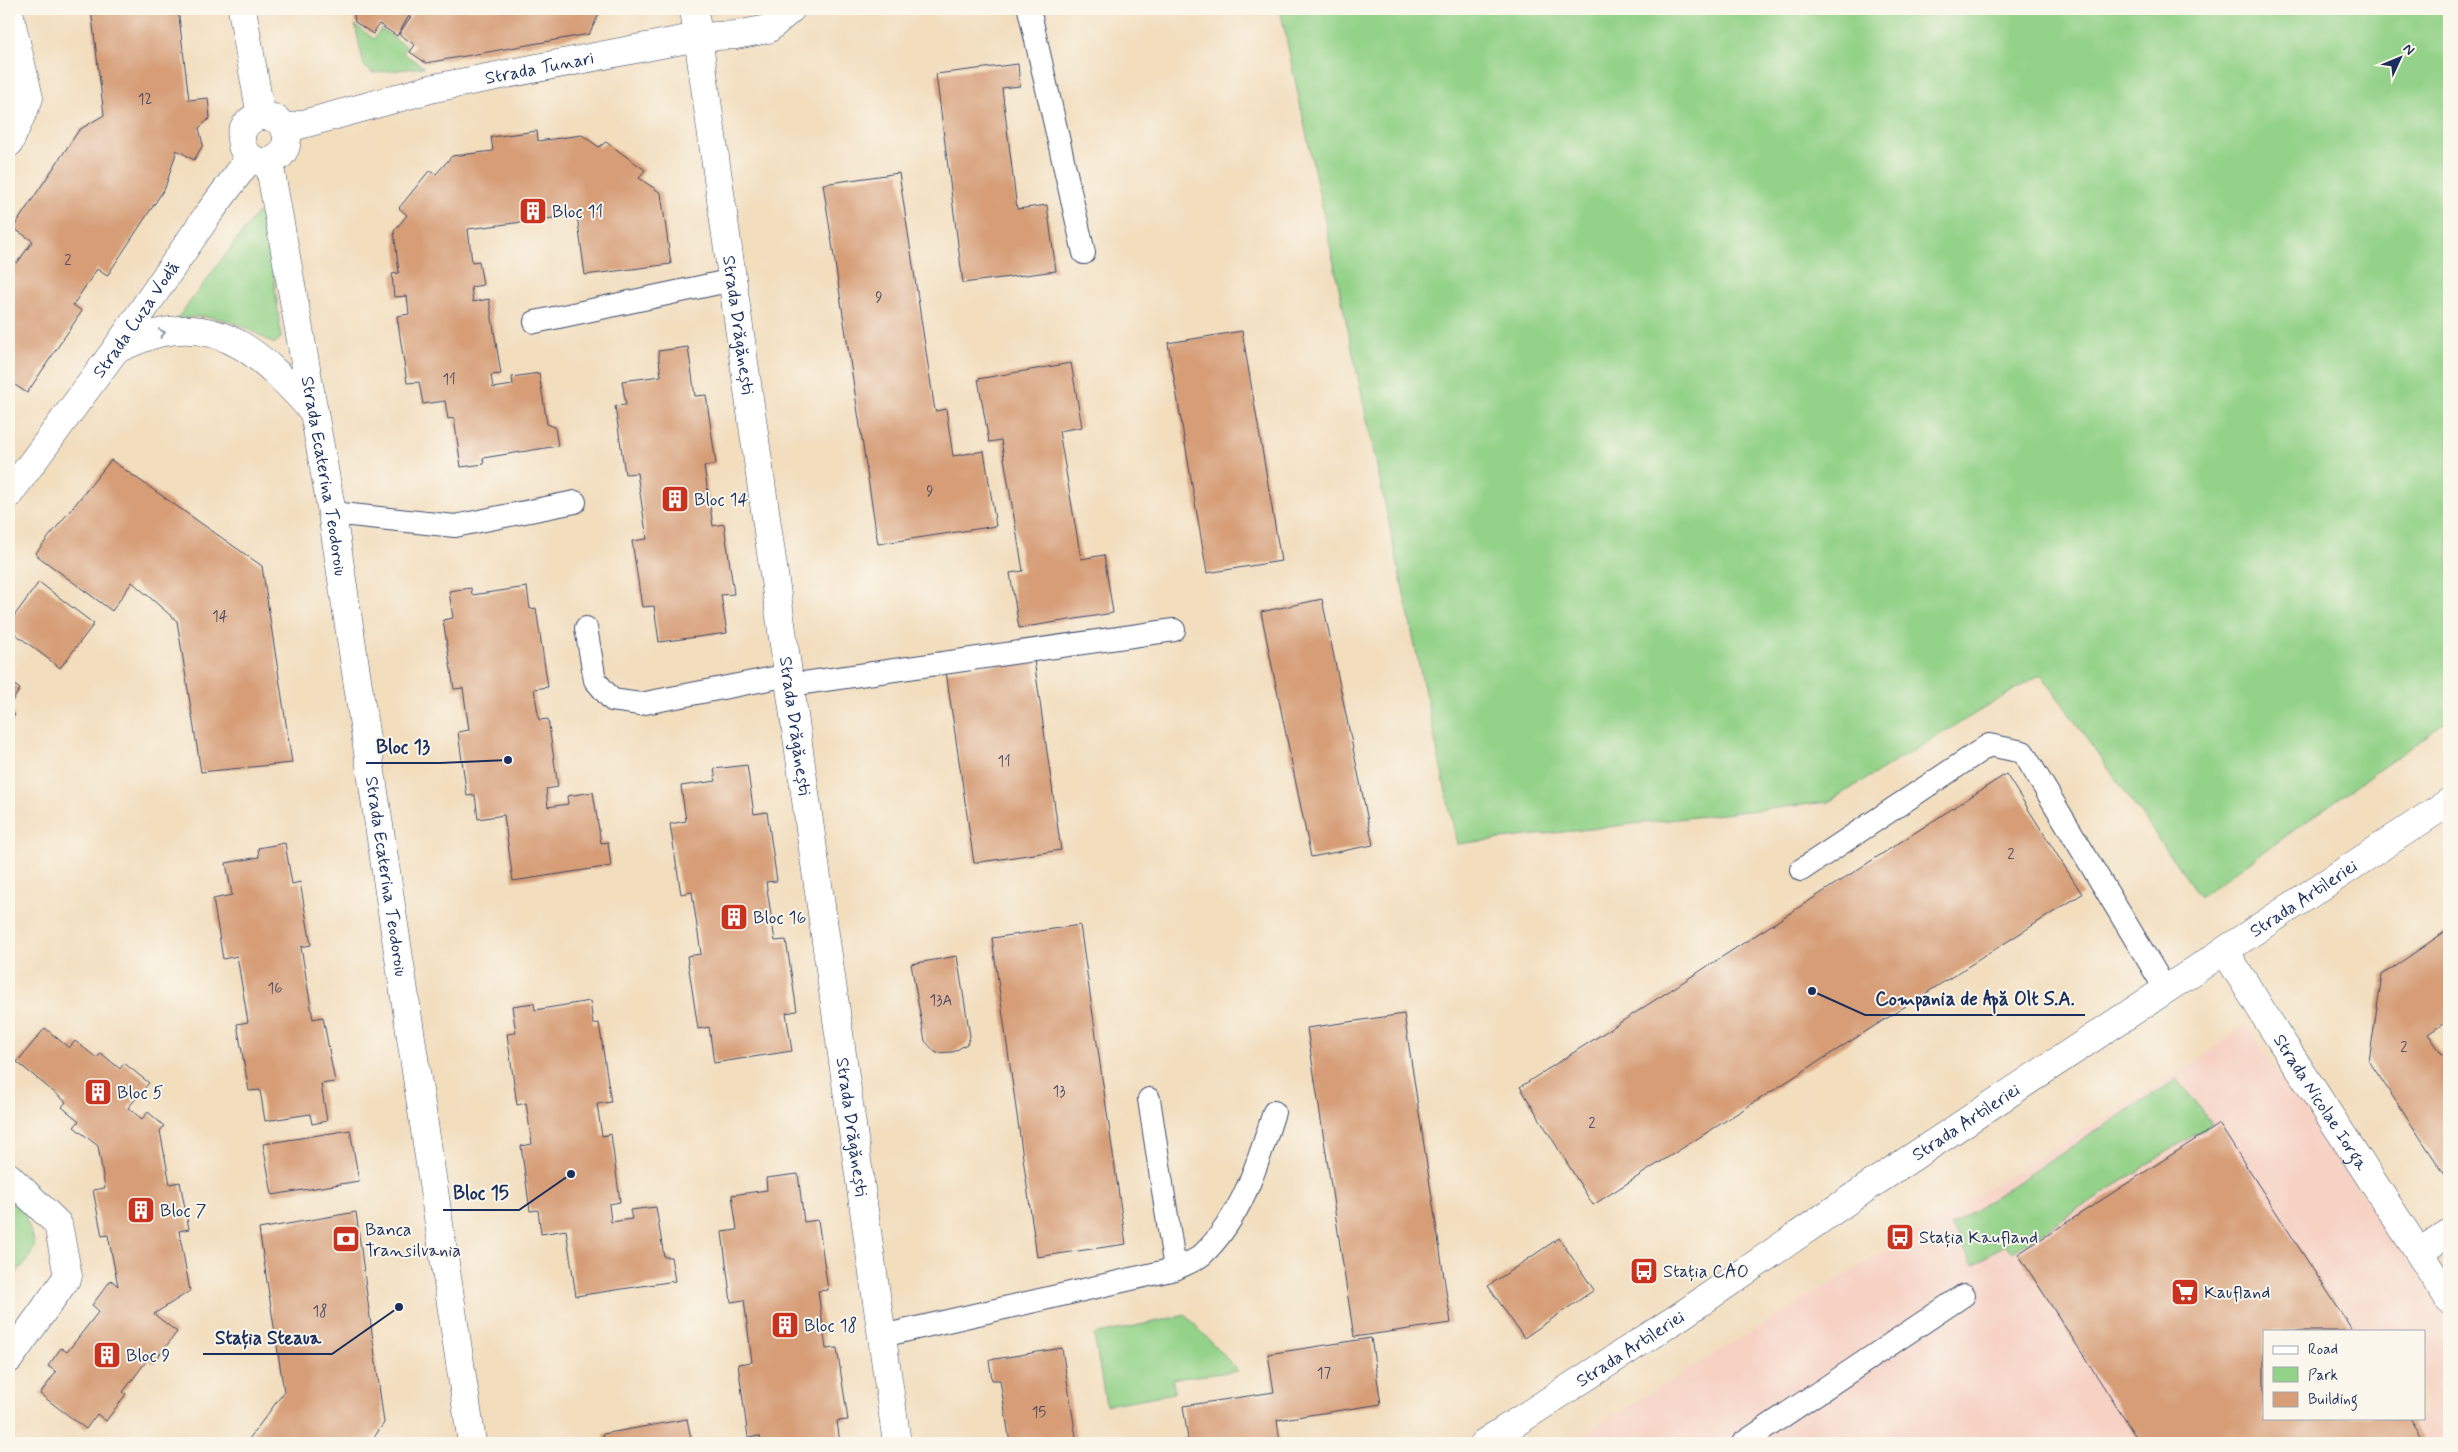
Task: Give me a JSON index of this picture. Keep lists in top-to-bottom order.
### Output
{
  "streets": {
    "street": [
      "Strada Tunari",
      "Strada Cuza Vodă",
      "Strada Drăgănești",
      "Strada Ecaterina Teodoroiu",
      "Strada Artileriei",
      "Strada Nicolae Iorga"
    ]
  },
  "crossings": [
    ["Strada Tunari", "Strada Cuza Vodă"],
    ["Strada Tunari", "Strada Drăgănești"],
    ["Strada Tunari", "Strada Ecaterina Teodoroiu"],
    ["Strada Cuza Vodă", "Strada Ecaterina Teodoroiu"],
    ["Strada Artileriei", "Strada Nicolae Iorga"]
  ],
  "places": {
    "building": [
      "Bloc 11",
      "Bloc 14",
      "Bloc 16",
      "Bloc 5",
      "Bloc 7",
      "Bloc 18",
      "Bloc 9"
    ],
    "other": [
      "Bloc 13",
      "Compania de Apă Olt S.A.",
      "Bloc 15",
      "Stația Steaua"
    ],
    "bus stop": ["Stația Kaufland", "Stația CAO"],
    "bank": ["Banca Transilvania"],
    "supermarket": ["Kaufland"]
  },
  "house_numbers": [
    "12",
    "2",
    "9",
    "11",
    "9",
    "14",
    "11",
    "2",
    "16",
    "13A",
    "2",
    "13",
    "2",
    "18",
    "17",
    "15"
  ],
  "legend": ["Road", "Park", "Building"],
  "north": "top right"
}
